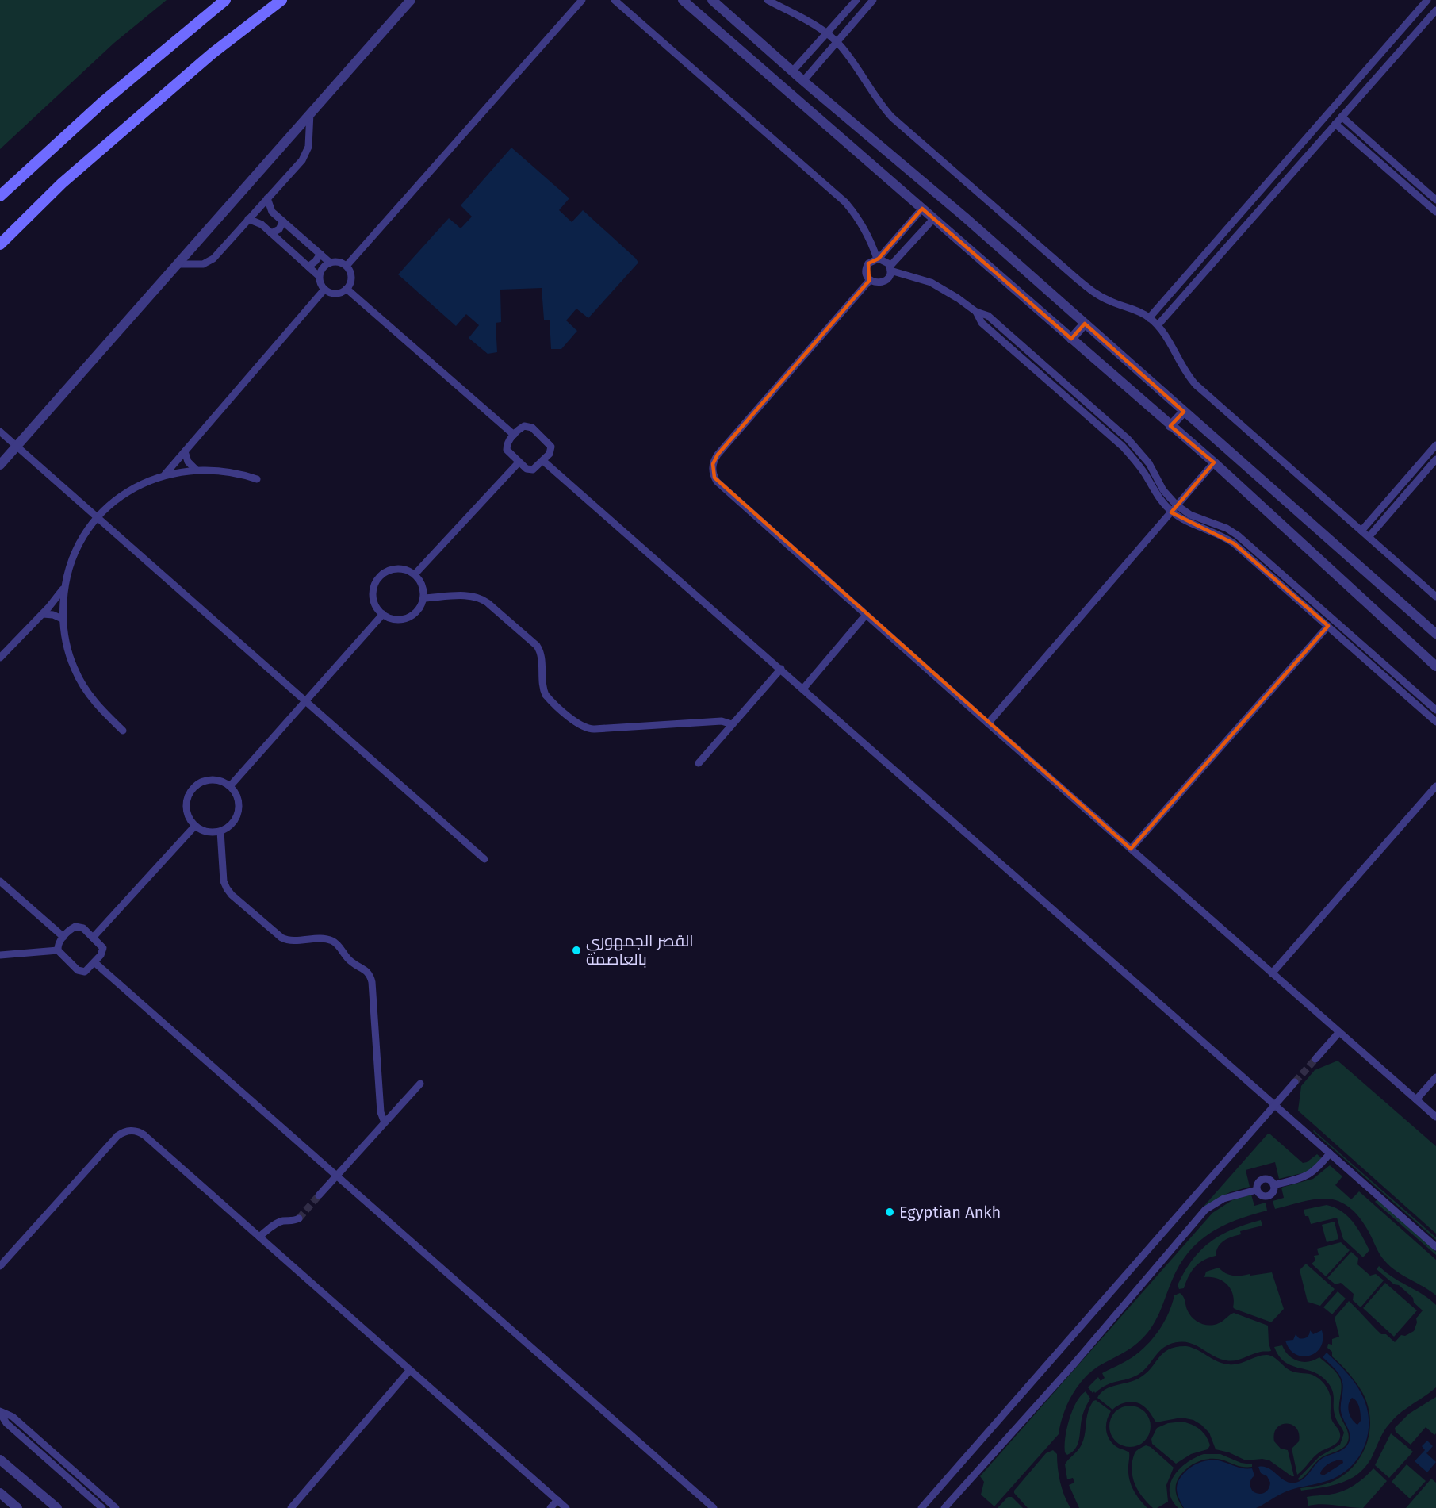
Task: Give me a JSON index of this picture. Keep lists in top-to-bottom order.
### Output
{
  "places": ["القصر الجمهوري بالعاصمة", "Egyptian Ankh"]
}
